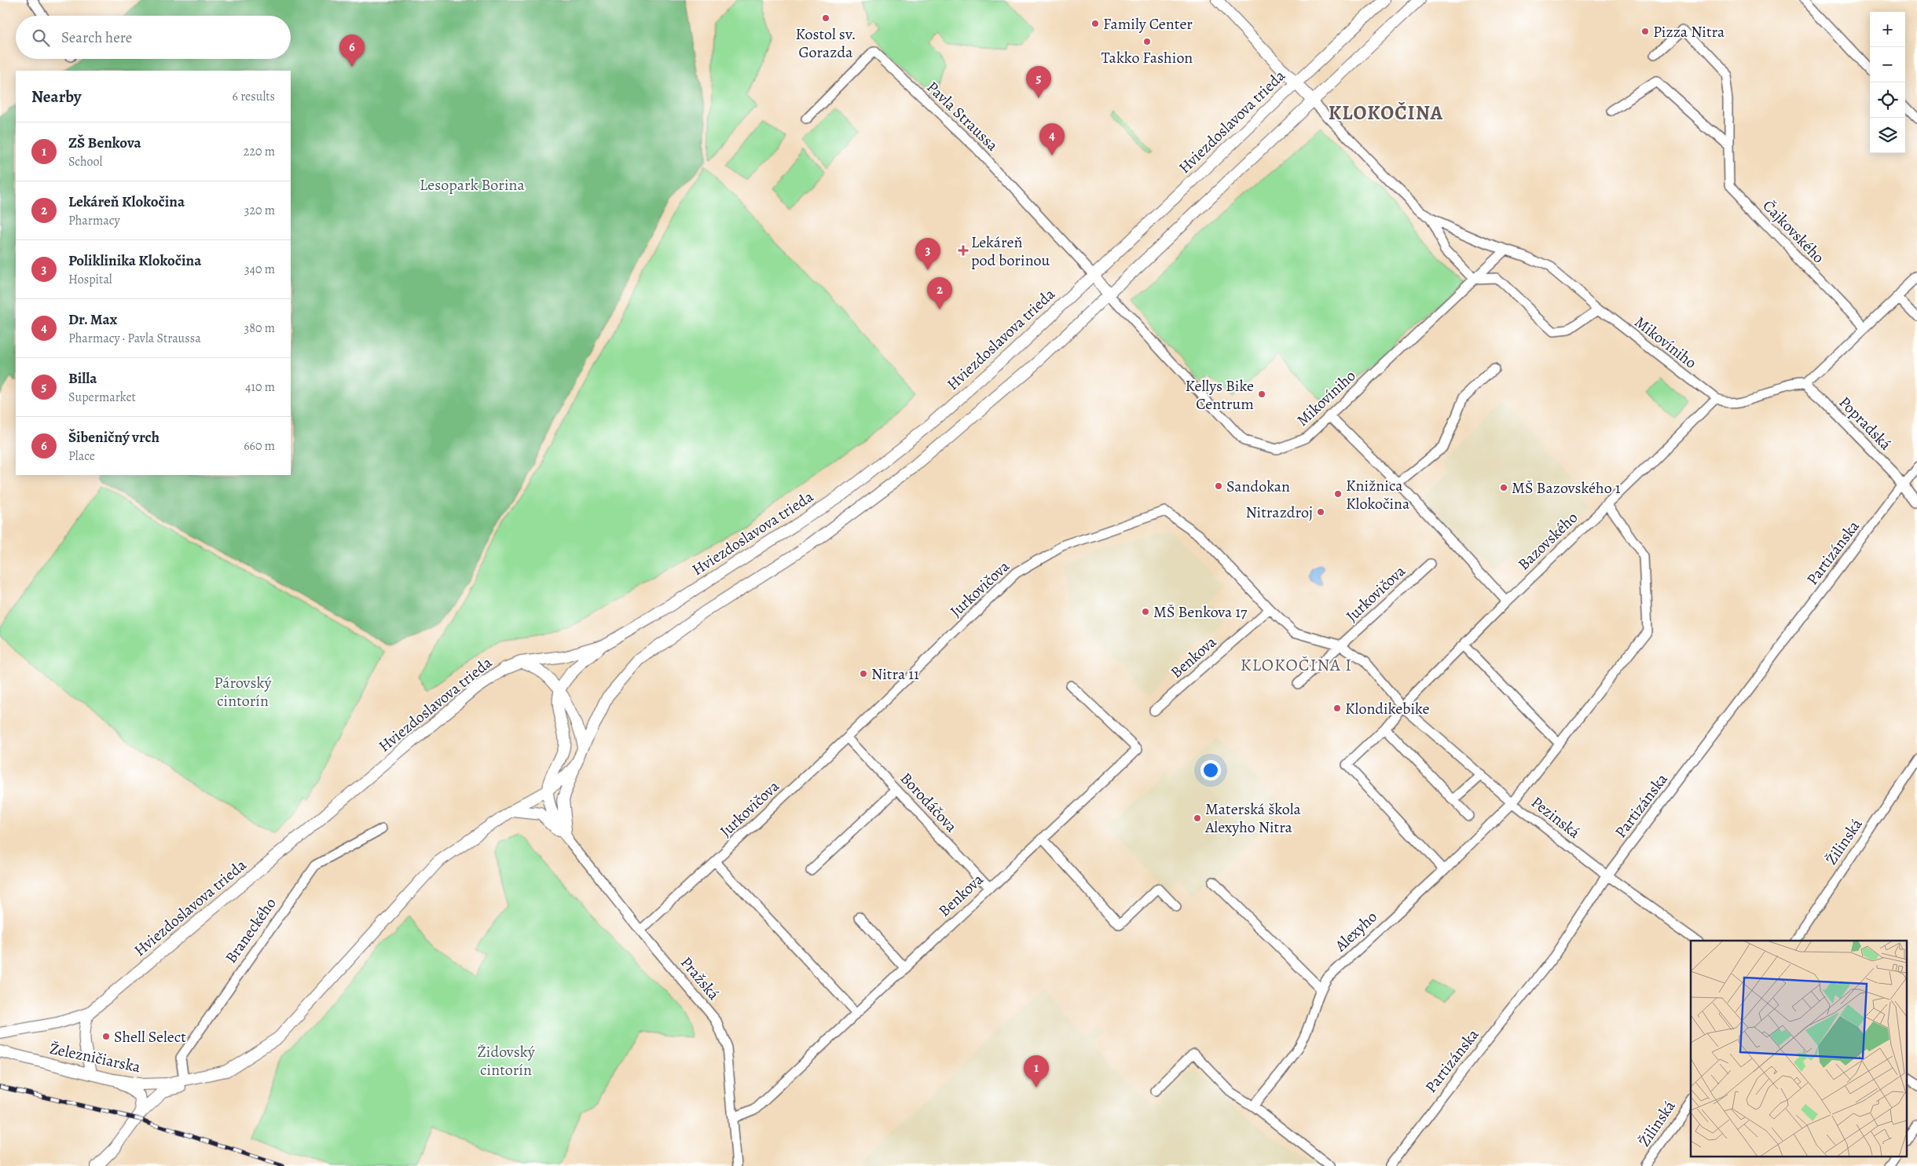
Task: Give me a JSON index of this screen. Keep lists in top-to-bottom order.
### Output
{
  "streets": {
    "street": [
      "Pavla Straussa",
      "Hviezdoslavova trieda",
      "Čajkovského",
      "Mikovíniho",
      "Popradská",
      "Bazovského",
      "Partizánska",
      "Jurkovičova",
      "Benkova",
      "Borodáčova",
      "Pezinská",
      "Žilinská",
      "Braneckého",
      "Alexyho",
      "Pražská",
      "Železničiarska"
    ]
  },
  "crossings": [
    ["Pavla Straussa", "Hviezdoslavova trieda"],
    ["Hviezdoslavova trieda", "Železničiarska"],
    ["Mikovíniho", "Bazovského"],
    ["Popradská", "Partizánska"],
    ["Bazovského", "Jurkovičova"],
    ["Bazovského", "Pezinská"],
    ["Bazovského", "Alexyho"],
    ["Partizánska", "Pezinská"],
    ["Jurkovičova", "Benkova"],
    ["Jurkovičova", "Borodáčova"],
    ["Jurkovičova", "Pezinská"],
    ["Jurkovičova", "Pražská"],
    ["Benkova", "Borodáčova"],
    ["Benkova", "Pražská"],
    ["Pezinská", "Alexyho"],
    ["Braneckého", "Železničiarska"]
  ],
  "districts": ["KLOKOČINA", "KLOKOČINA I"],
  "parks": ["Lesopark Borina", "Párovský cintorín", "Židovský cintorín"],
  "places": {
    "other": [
      "Kostol sv. Gorazda",
      "Family Center",
      "Pizza Nitra",
      "Takko Fashion",
      "Kellys Bike Centrum",
      "Sandokan",
      "MŠ Bazovského 1",
      "Knižnica Klokočina",
      "Nitrazdroj",
      "MŠ Benkova 17",
      "Nitra 11",
      "Klondikebike",
      "Materská škola Alexyho Nitra",
      "Shell Select"
    ],
    "health": ["Lekáreň pod borinou"]
  },
  "page": {
    "map_buttons": ["+", "−"],
    "search": "Search here",
    "pins": [
      "6",
      "5",
      "4",
      "3",
      "2",
      "1"
    ],
    "heading": ["Nearby", "6 results"],
    "list": [
      {
        "mark": "1",
        "name": "ZŠ Benkova",
        "note": "School",
        "value": "220 m"
      },
      {
        "mark": "2",
        "name": "Lekáreň Klokočina",
        "note": "Pharmacy",
        "value": "320 m"
      },
      {
        "mark": "3",
        "name": "Poliklinika Klokočina",
        "note": "Hospital",
        "value": "340 m"
      },
      {
        "mark": "4",
        "name": "Dr. Max",
        "note": "Pharmacy · Pavla Straussa",
        "value": "380 m"
      },
      {
        "mark": "5",
        "name": "Billa",
        "note": "Supermarket",
        "value": "410 m"
      },
      {
        "mark": "6",
        "name": "Šibeničný vrch",
        "note": "Place",
        "value": "660 m"
      }
    ]
  }
}
